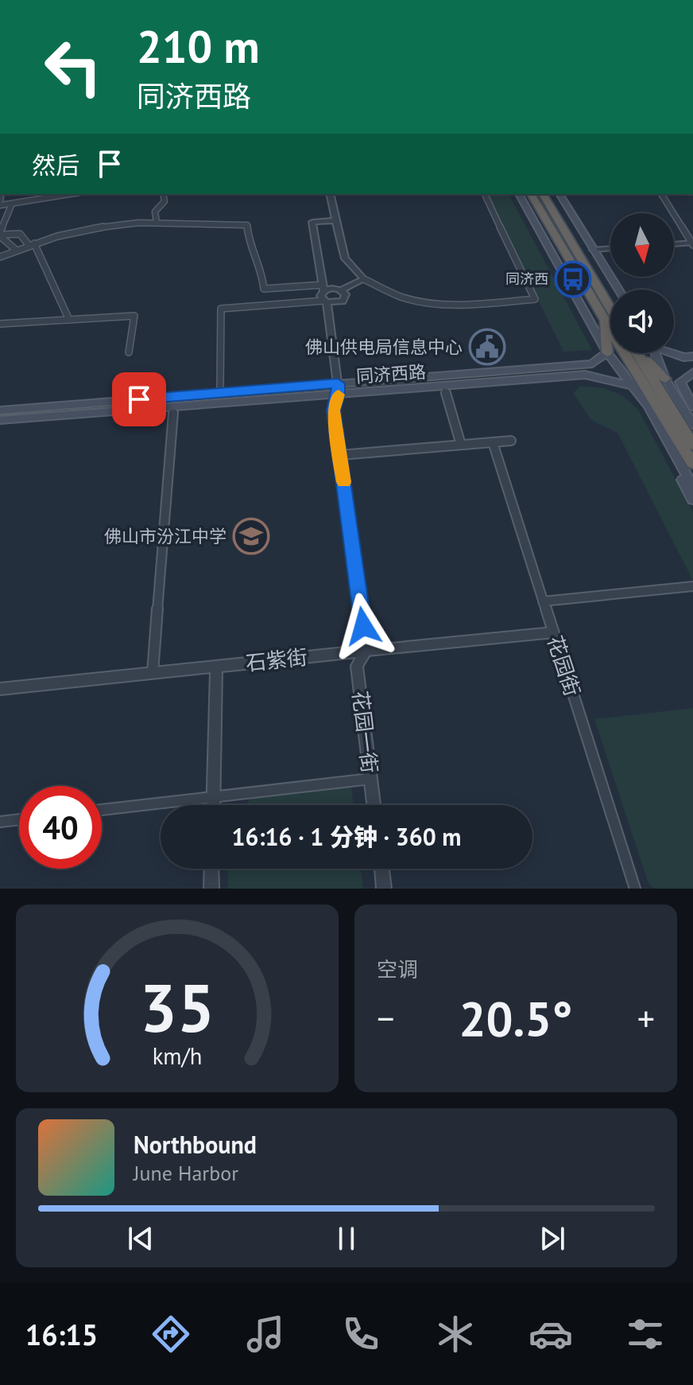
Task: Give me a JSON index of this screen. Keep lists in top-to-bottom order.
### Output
{
  "streets": {
    "main road": ["同济西路"],
    "street": ["石紫街", "花园街", "花园一街"]
  },
  "crossings": [
    ["石紫街", "花园街"],
    ["石紫街", "花园一街"]
  ],
  "places": {
    "bus stop": ["同济西"],
    "public building": ["佛山供电局信息中心"],
    "school or university": ["佛山市汾江中学"]
  },
  "north": "bottom",
  "page": {
    "turn": ["210 m", "同济西路"],
    "then": "然后",
    "limit": "40",
    "trip": "16:16 · 1 分钟 · 360 m",
    "tile": "空调",
    "heat": ["−", "20.5°", "+"],
    "song": ["Northbound", "June Harbor"],
    "tabs": "16:15",
    "gauge": ["35", "km/h"]
  }
}
